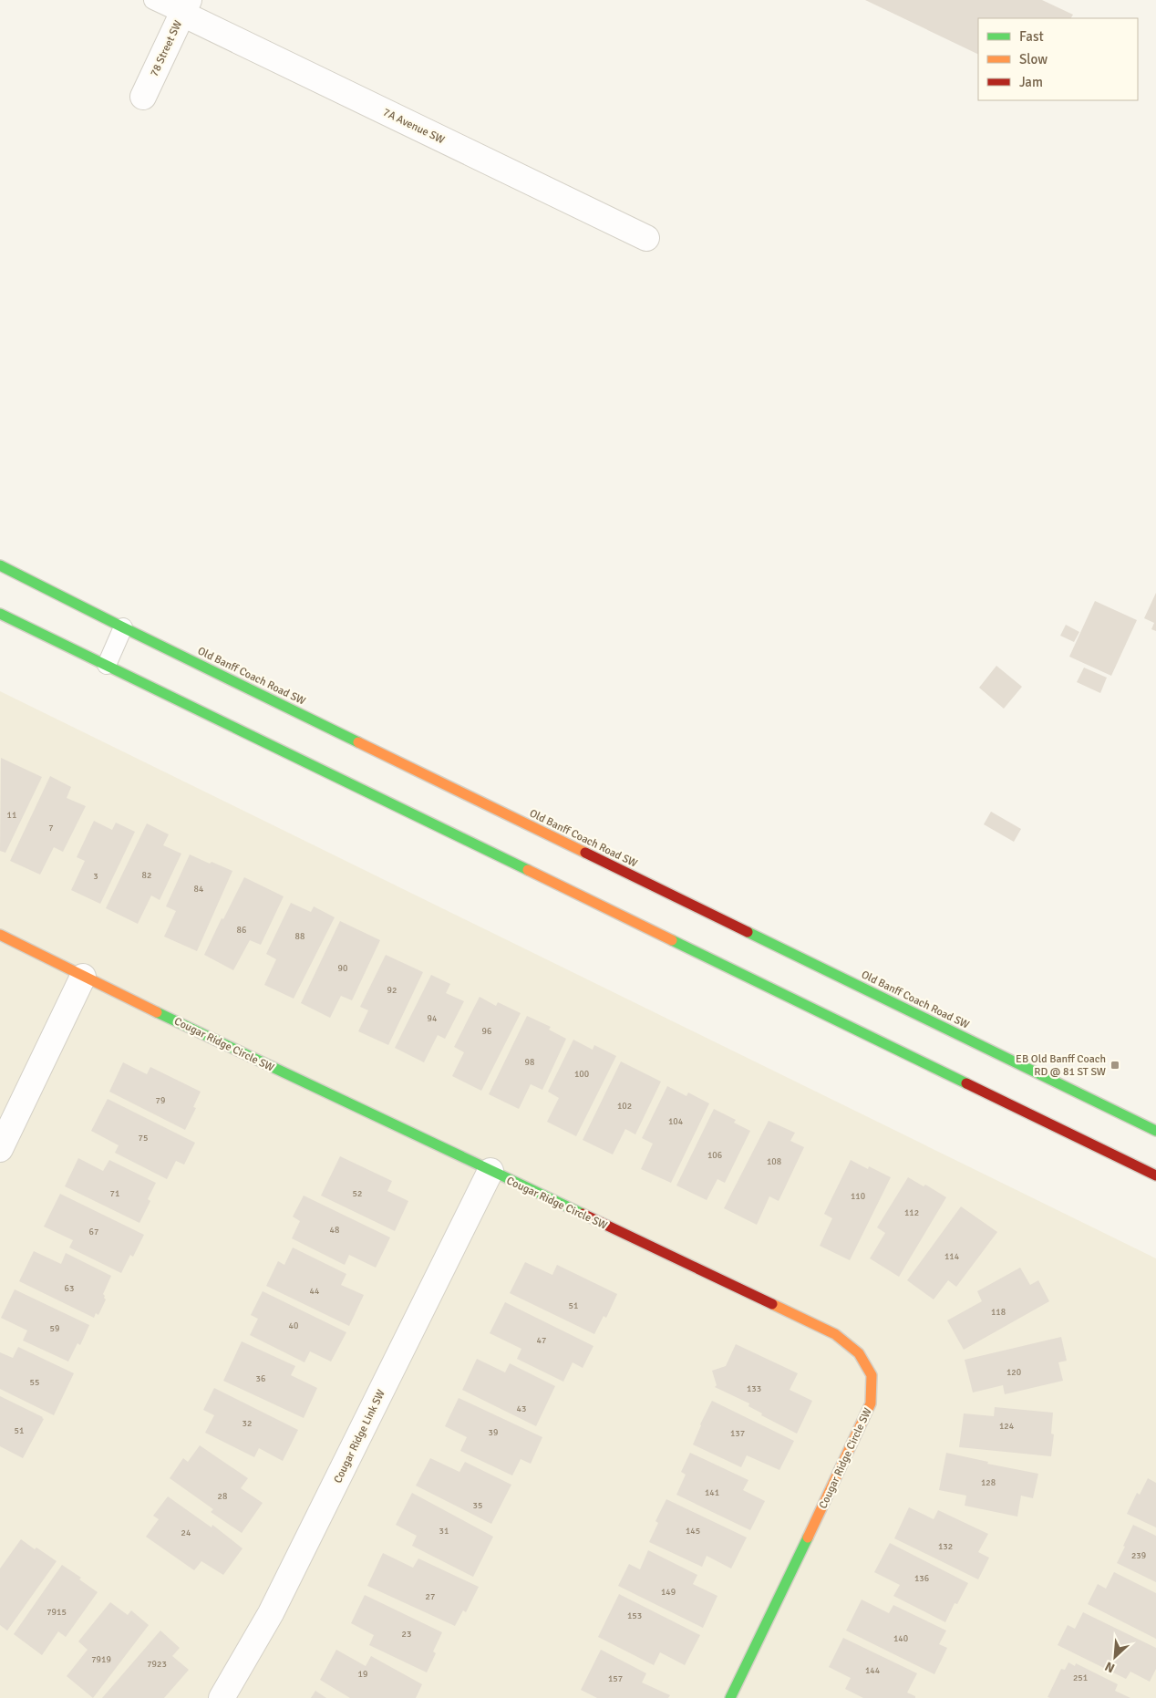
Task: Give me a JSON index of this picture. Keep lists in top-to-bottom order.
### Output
{
  "streets": {
    "main road": ["Old Banff Coach Road SW", "Cougar Ridge Circle SW"],
    "street": ["78 Street SW", "7A Avenue SW", "Cougar Ridge Link SW"]
  },
  "crossings": [
    ["78 Street SW", "7A Avenue SW"],
    ["Cougar Ridge Circle SW", "Cougar Ridge Link SW"]
  ],
  "places": {
    "transit": ["EB Old Banff Coach RD @ 81 ST SW"]
  },
  "house_numbers": [
    "11",
    "7",
    "82",
    "3",
    "84",
    "86",
    "88",
    "90",
    "92",
    "94",
    "96",
    "98",
    "100",
    "79",
    "102",
    "104",
    "75",
    "106",
    "108",
    "71",
    "52",
    "110",
    "112",
    "48",
    "67",
    "114",
    "63",
    "44",
    "51",
    "118",
    "40",
    "59",
    "47",
    "120",
    "36",
    "55",
    "133",
    "43",
    "32",
    "124",
    "51",
    "39",
    "137",
    "128",
    "141",
    "28",
    "35",
    "31",
    "145",
    "24",
    "132",
    "239",
    "136",
    "149",
    "27",
    "7915",
    "153",
    "23",
    "140",
    "7919",
    "7923",
    "144",
    "19",
    "251",
    "157"
  ],
  "legend": ["Fast", "Slow", "Jam"],
  "north": "bottom left"
}
